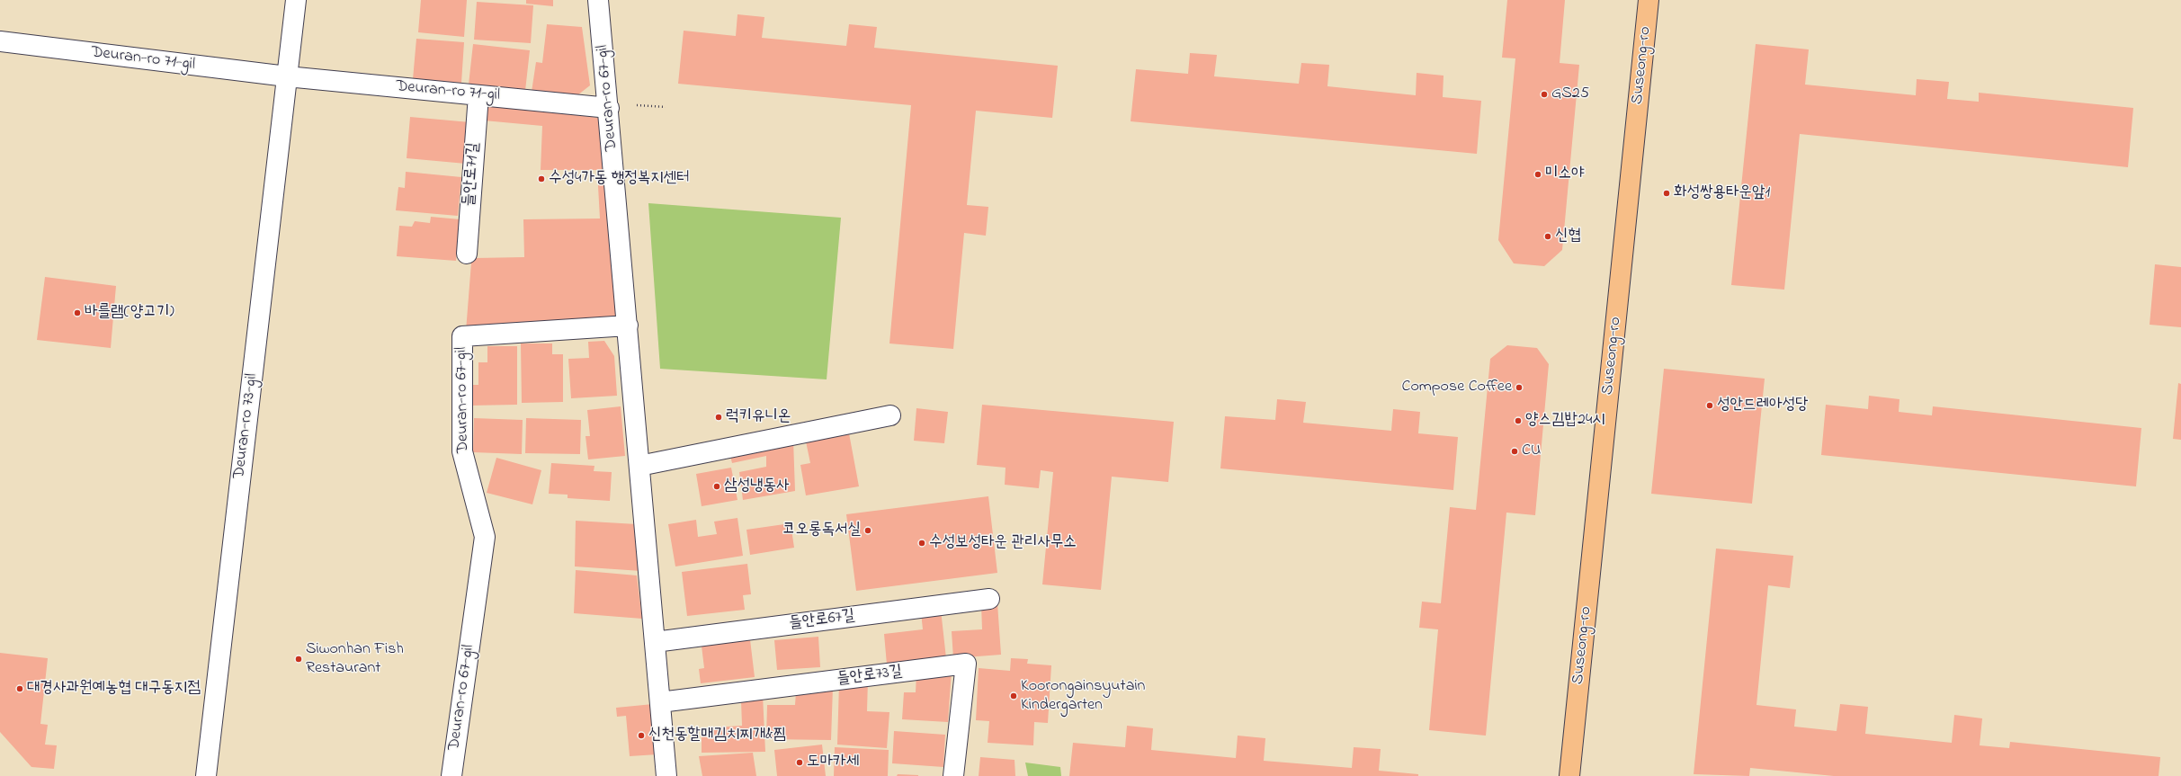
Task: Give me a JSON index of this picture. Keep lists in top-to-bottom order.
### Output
{
  "streets": {
    "main road": ["Suseong-ro"],
    "street": [
      "Deuran-ro 71-gil",
      "Deuran-ro 67-gil",
      "들안로71길",
      "Deuran-ro 73-gil",
      "들안로67길",
      "들안로73길"
    ]
  },
  "crossings": [
    ["Deuran-ro 71-gil", "Deuran-ro 67-gil"],
    ["Deuran-ro 71-gil", "들안로71길"],
    ["Deuran-ro 71-gil", "Deuran-ro 73-gil"],
    ["Deuran-ro 67-gil", "들안로67길"],
    ["Deuran-ro 67-gil", "들안로73길"]
  ],
  "places": [
    "GS25",
    "미소야",
    "수성4가동 행정복지센터",
    "화성쌍용타운앞1",
    "신협",
    "바를램(양고기)",
    "Compose Coffee",
    "성안드레아성당",
    "럭키유니온",
    "양스김밥24시",
    "CU",
    "삼성냉동사",
    "코오롱독서실",
    "수성보성타운 관리사무소",
    "Siwonhan Fish Restaurant",
    "대경사과원예농협 대구동지점",
    "Koorongainsyutain Kindergarten",
    "신천동할매김치찌개&찜",
    "도마카세"
  ]
}
